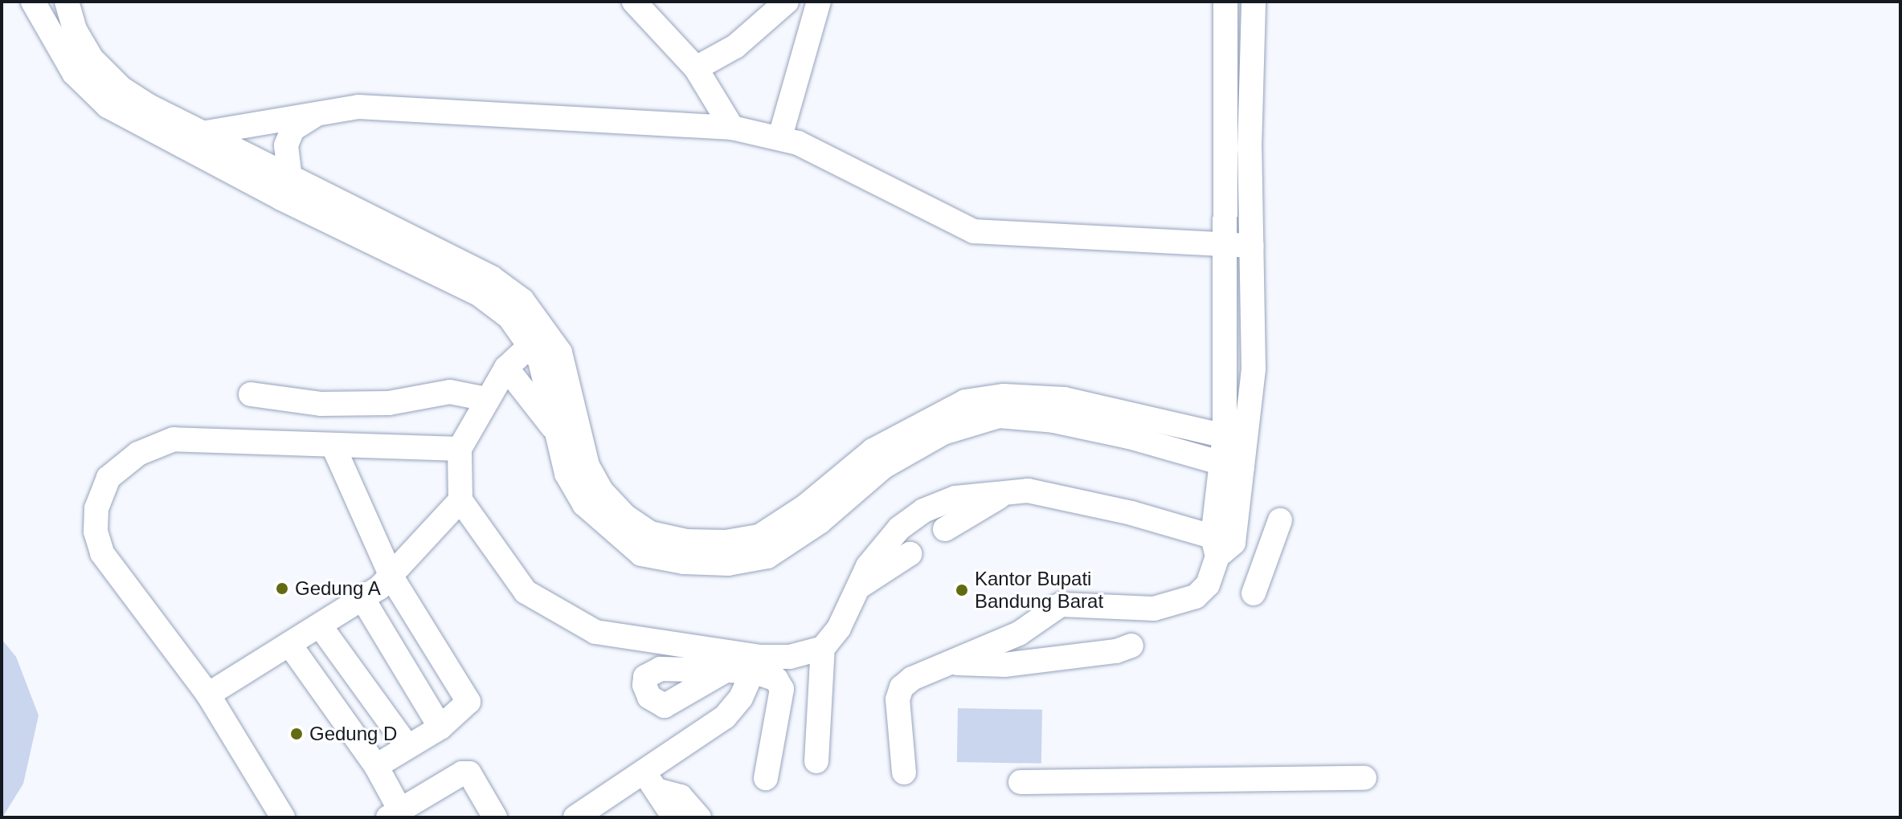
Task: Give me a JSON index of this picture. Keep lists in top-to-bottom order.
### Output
{
  "places": ["Gedung A", "Kantor Bupati Bandung Barat", "Gedung D"]
}
